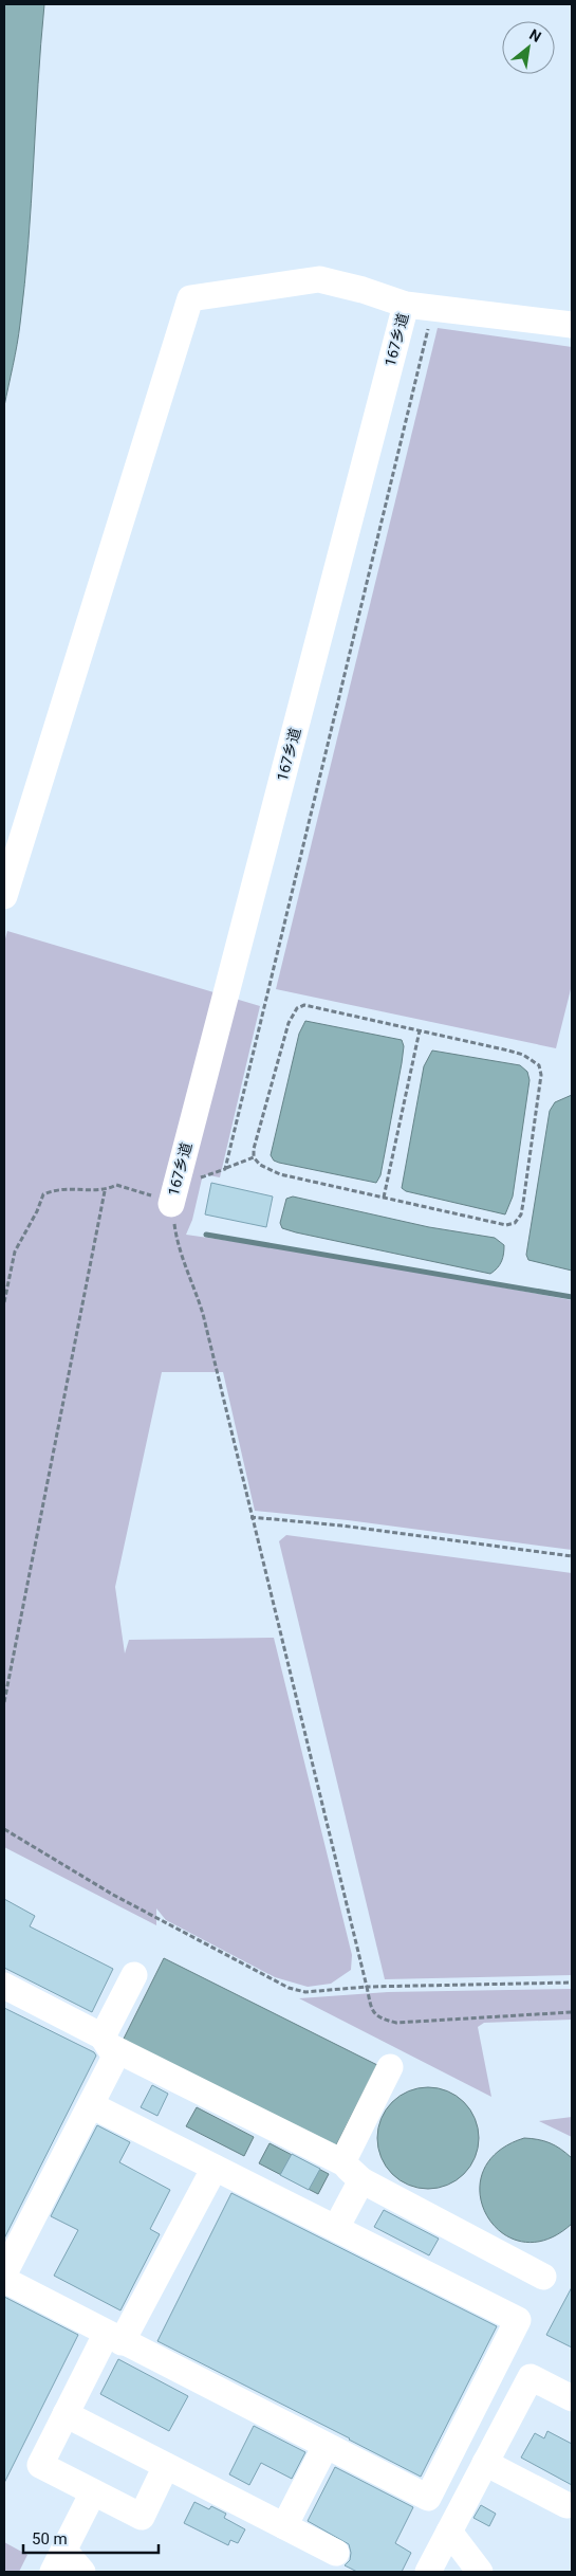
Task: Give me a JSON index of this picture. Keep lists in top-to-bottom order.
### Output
{
  "streets": {
    "street": ["167乡道"]
  },
  "scale_bar": "50 m",
  "north": "top right"
}
